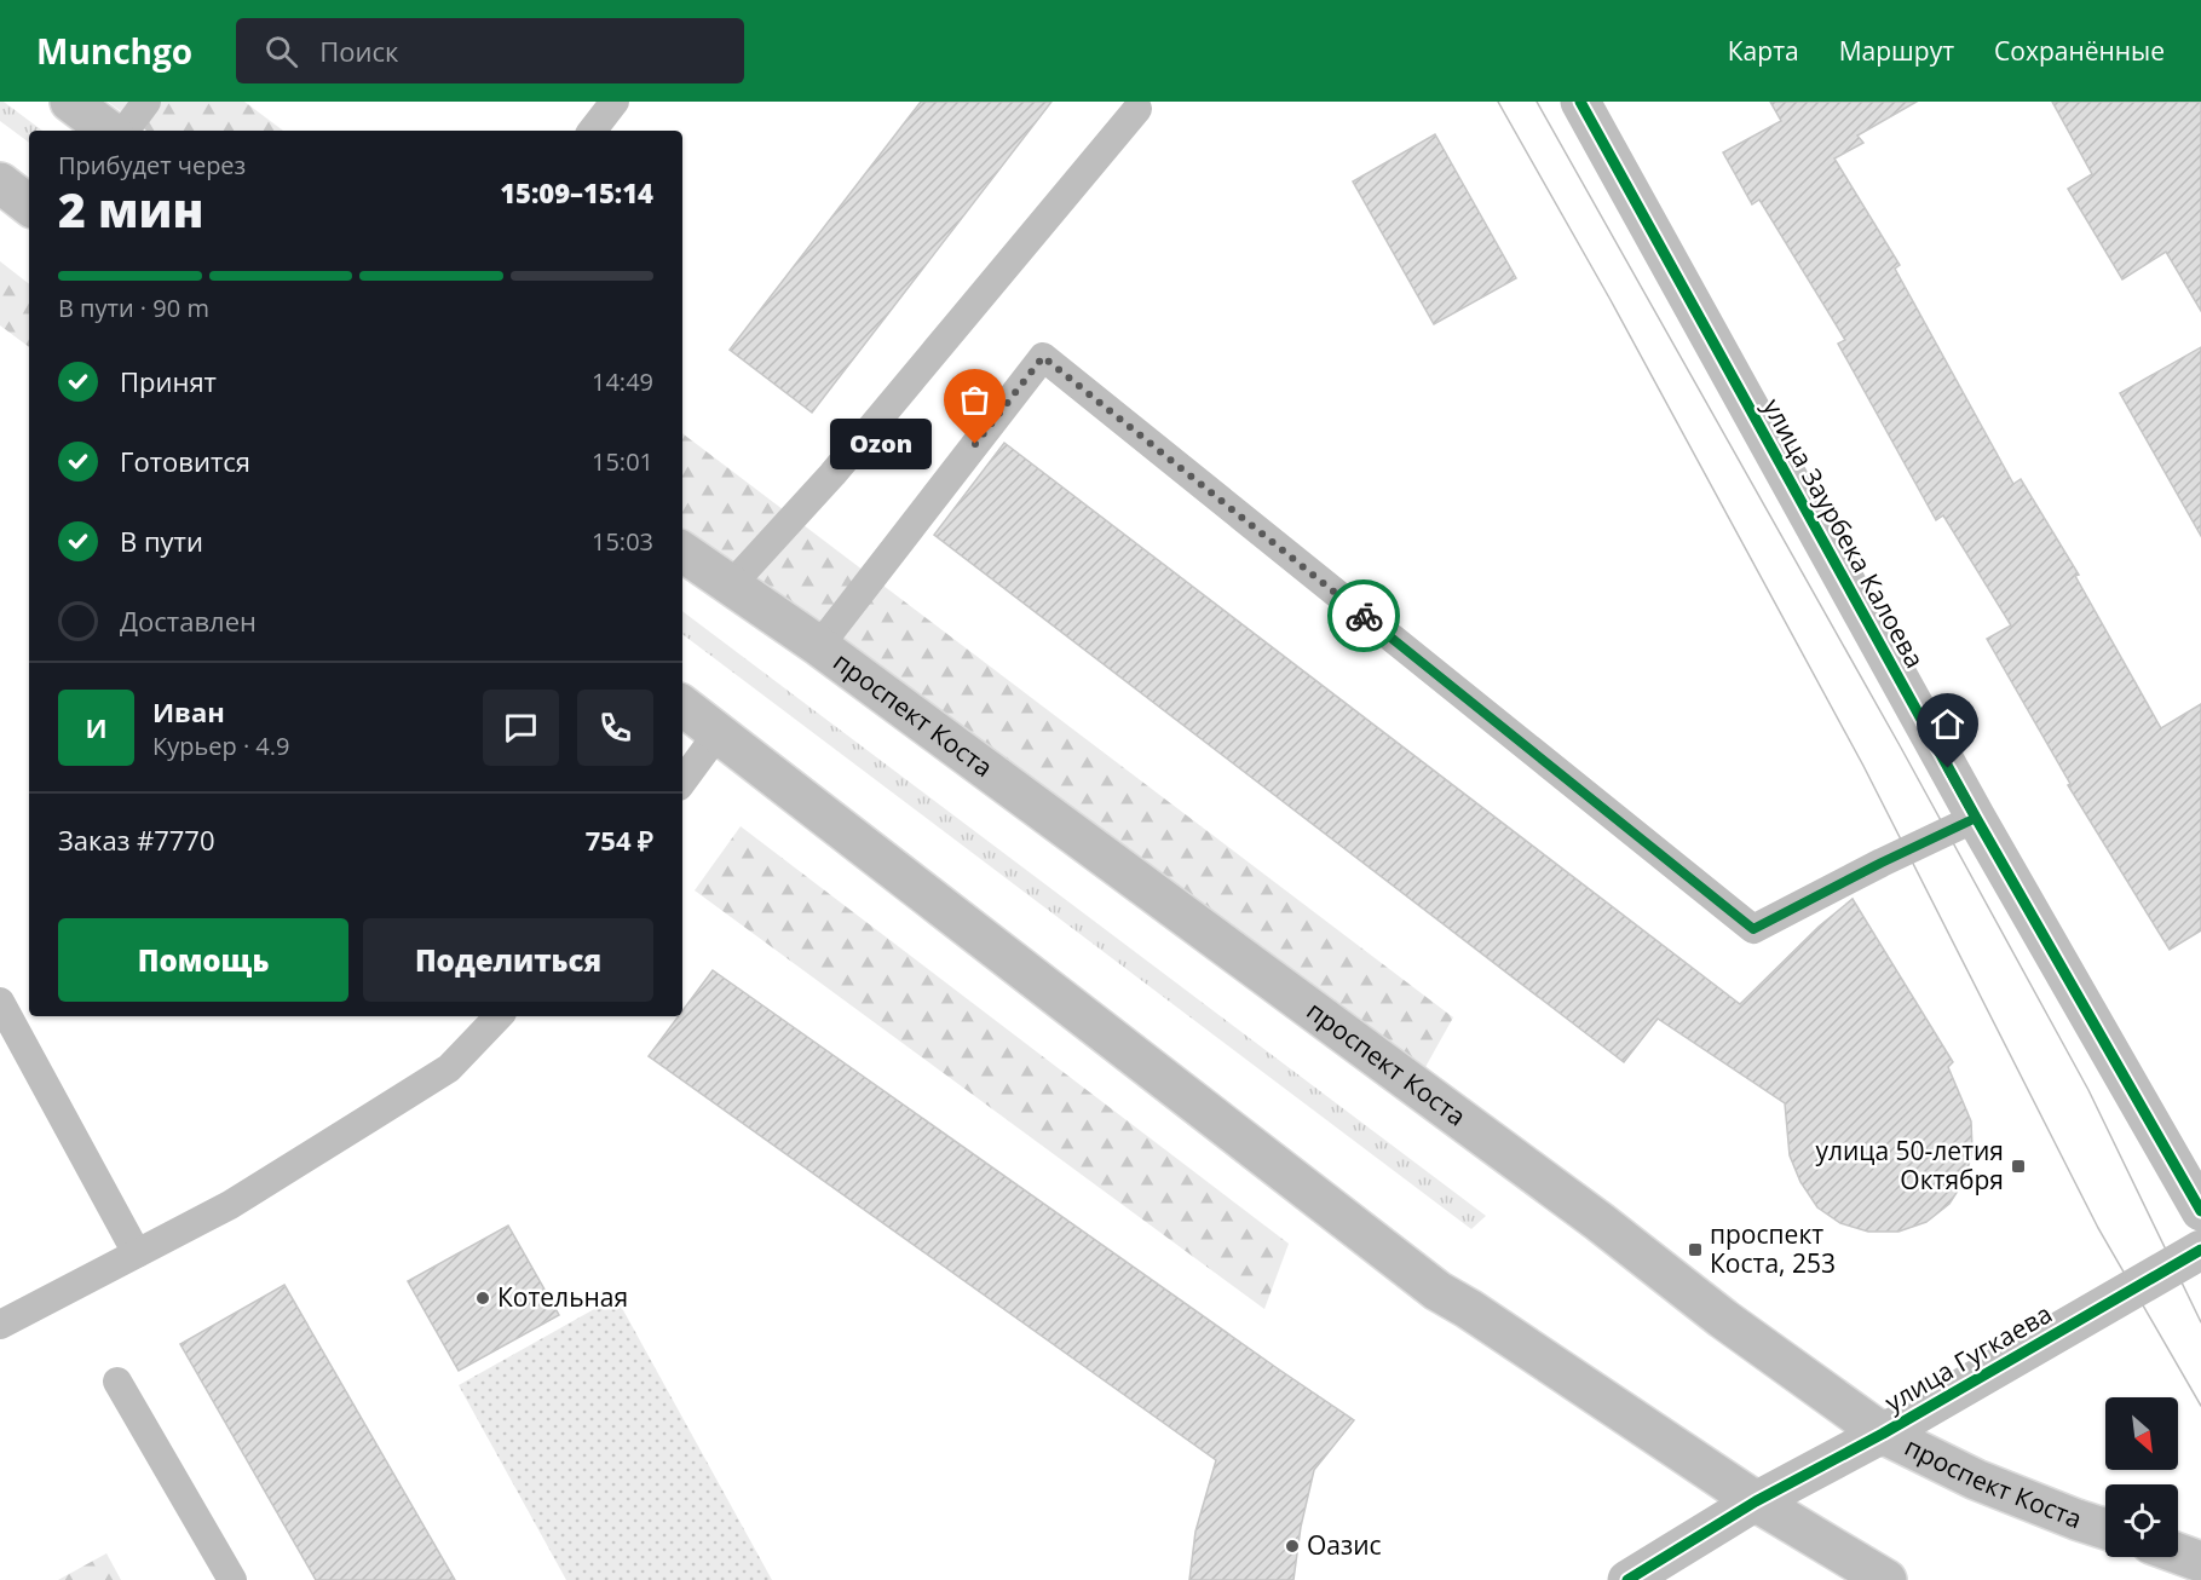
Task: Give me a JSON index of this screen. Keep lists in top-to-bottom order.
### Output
{
  "streets": {
    "main road": ["улица Заурбека Калоева", "проспект Коста", "улица Гугкаева"]
  },
  "crossings": [
    ["проспект Коста", "улица Гугкаева"]
  ],
  "places": {
    "other": ["Ozon", "Котельная", "Оазис"],
    "transit": ["улица 50-летия Октября", "проспект Коста, 253"]
  },
  "north": "bottom right",
  "page": {
    "header": "Munchgo",
    "search": "Поиск",
    "nav": ["Карта", "Маршрут", "Сохранённые"],
    "heading": ["2 мин", "Прибудет через", "15:09–15:14"],
    "panel": [
      "Иван",
      "Курьер · 4.9",
      "Заказ #7770",
      "754 ₽"
    ],
    "bar": "В пути · 90 m",
    "list": [
      ["Принят", "14:49"],
      ["Готовится", "15:01"],
      ["В пути", "15:03"],
      "Доставлен"
    ],
    "bubble": "Ozon",
    "round": "И",
    "buttons": ["Помощь", "Поделиться"]
  }
}
